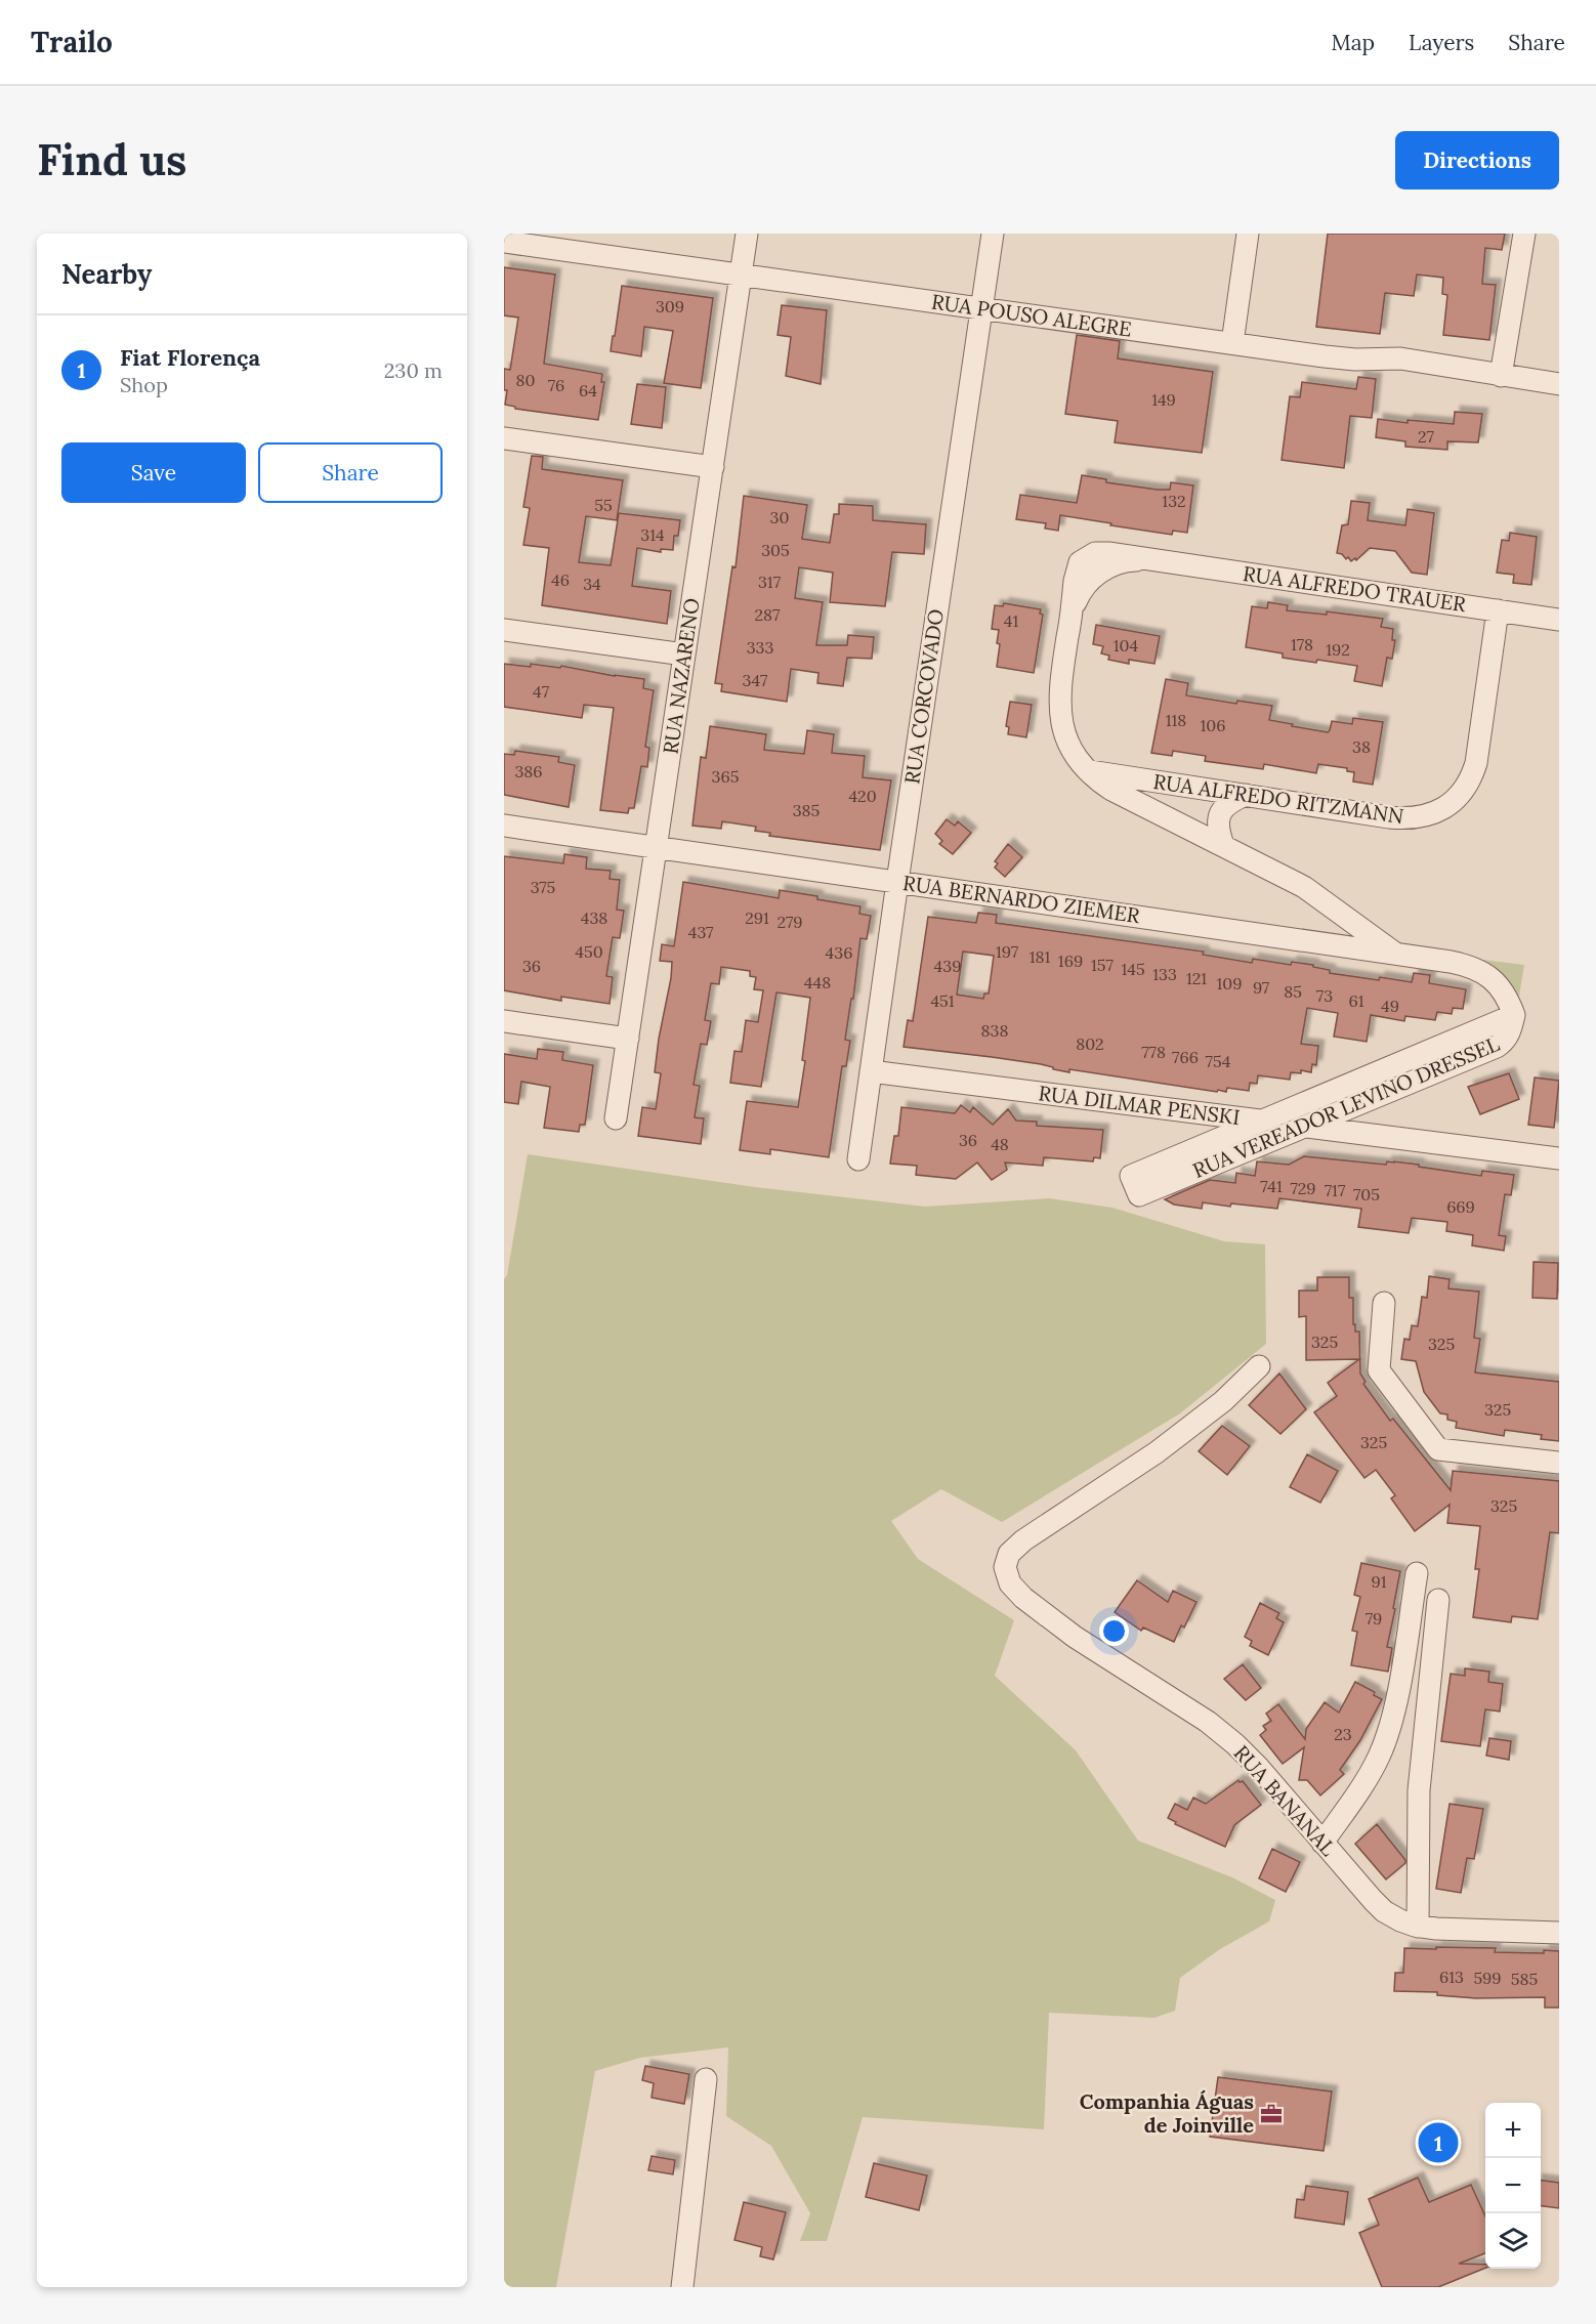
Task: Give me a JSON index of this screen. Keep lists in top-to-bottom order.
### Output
{
  "streets": {
    "street": [
      "RUA POUSO ALEGRE",
      "RUA ALFREDO TRAUER",
      "RUA NAZARENO",
      "RUA CORCOVADO",
      "RUA ALFREDO RITZMANN",
      "RUA BERNARDO ZIEMER",
      "RUA DILMAR PENSKI",
      "RUA VEREADOR LEVINO DRESSEL",
      "RUA BANANAL"
    ]
  },
  "crossings": [
    ["RUA POUSO ALEGRE", "RUA NAZARENO"],
    ["RUA POUSO ALEGRE", "RUA CORCOVADO"],
    ["RUA ALFREDO TRAUER", "RUA ALFREDO RITZMANN"],
    ["RUA NAZARENO", "RUA BERNARDO ZIEMER"],
    ["RUA CORCOVADO", "RUA BERNARDO ZIEMER"],
    ["RUA CORCOVADO", "RUA DILMAR PENSKI"],
    ["RUA BERNARDO ZIEMER", "RUA VEREADOR LEVINO DRESSEL"],
    ["RUA DILMAR PENSKI", "RUA VEREADOR LEVINO DRESSEL"]
  ],
  "places": {
    "office": ["Companhia Águas de Joinville"]
  },
  "house_numbers": [
    "309",
    "80",
    "76",
    "64",
    "149",
    "27",
    "132",
    "55",
    "30",
    "314",
    "305",
    "46",
    "317",
    "34",
    "287",
    "41",
    "178",
    "104",
    "333",
    "192",
    "347",
    "47",
    "118",
    "106",
    "38",
    "386",
    "365",
    "420",
    "385",
    "375",
    "438",
    "291",
    "279",
    "437",
    "450",
    "197",
    "436",
    "181",
    "169",
    "157",
    "36",
    "439",
    "145",
    "133",
    "121",
    "448",
    "109",
    "97",
    "85",
    "73",
    "451",
    "61",
    "49",
    "838",
    "802",
    "778",
    "766",
    "754",
    "36",
    "48",
    "741",
    "729",
    "717",
    "705",
    "669",
    "325",
    "325",
    "325",
    "325",
    "325",
    "91",
    "79",
    "23",
    "613",
    "599",
    "585"
  ],
  "page": {
    "header": "Trailo",
    "nav": ["Map", "Layers", "Share"],
    "buttons": [
      "Directions",
      ["Save", "Share"]
    ],
    "title": "Find us",
    "heading": "Nearby",
    "list": [
      {
        "mark": "1",
        "name": "Fiat Florença",
        "note": "Shop",
        "value": "230 m"
      }
    ],
    "map_buttons": ["+", "−"],
    "pins": "1"
  }
}
